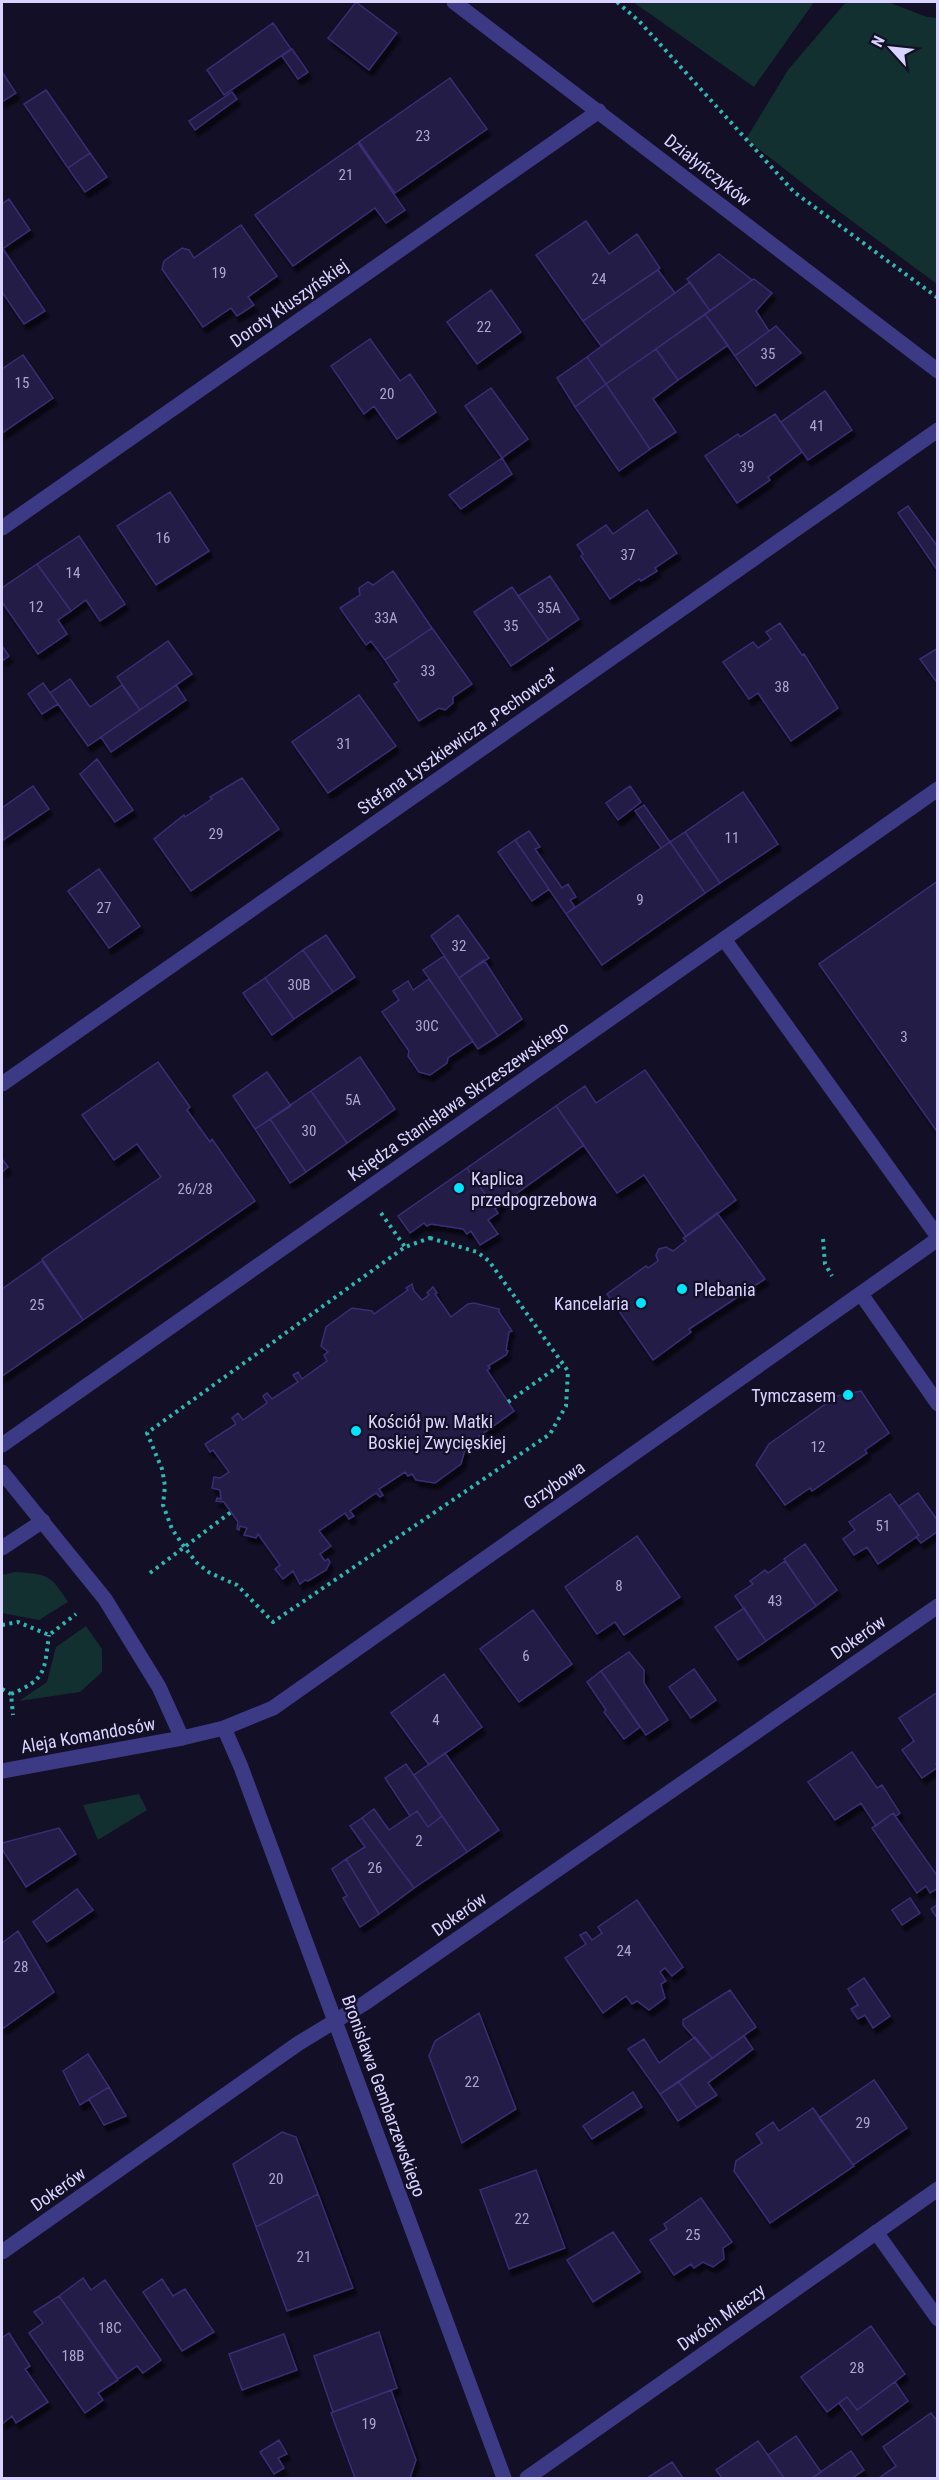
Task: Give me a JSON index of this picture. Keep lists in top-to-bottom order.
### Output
{
  "streets": {
    "street": [
      "Działyńczyków",
      "Doroty Kłuszyńskiej",
      "Stefana Łyszkiewicza „Pechowca”",
      "Księdza Stanisława Skrzeszewskiego",
      "Grzybowa",
      "Dokerów",
      "Aleja Komandosów",
      "Bronisława Gembarzewskiego",
      "Dwóch Mieczy"
    ]
  },
  "crossings": [
    ["Działyńczyków", "Doroty Kłuszyńskiej"],
    ["Grzybowa", "Aleja Komandosów"],
    ["Grzybowa", "Bronisława Gembarzewskiego"],
    ["Dokerów", "Bronisława Gembarzewskiego"]
  ],
  "places": [
    "Kaplica przedpogrzebowa",
    "Plebania",
    "Kancelaria",
    "Tymczasem",
    "Kościół pw. Matki Boskiej Zwycięskiej"
  ],
  "house_numbers": [
    "23",
    "21",
    "19",
    "24",
    "22",
    "35",
    "15",
    "20",
    "41",
    "39",
    "16",
    "37",
    "14",
    "12",
    "35A",
    "33A",
    "35",
    "33",
    "38",
    "31",
    "29",
    "11",
    "9",
    "27",
    "32",
    "30B",
    "30C",
    "3",
    "5A",
    "30",
    "26/28",
    "25",
    "12",
    "51",
    "8",
    "43",
    "6",
    "4",
    "2",
    "26",
    "24",
    "28",
    "22",
    "29",
    "20",
    "22",
    "25",
    "21",
    "18C",
    "18B",
    "28",
    "19"
  ],
  "north": "top left"
}
